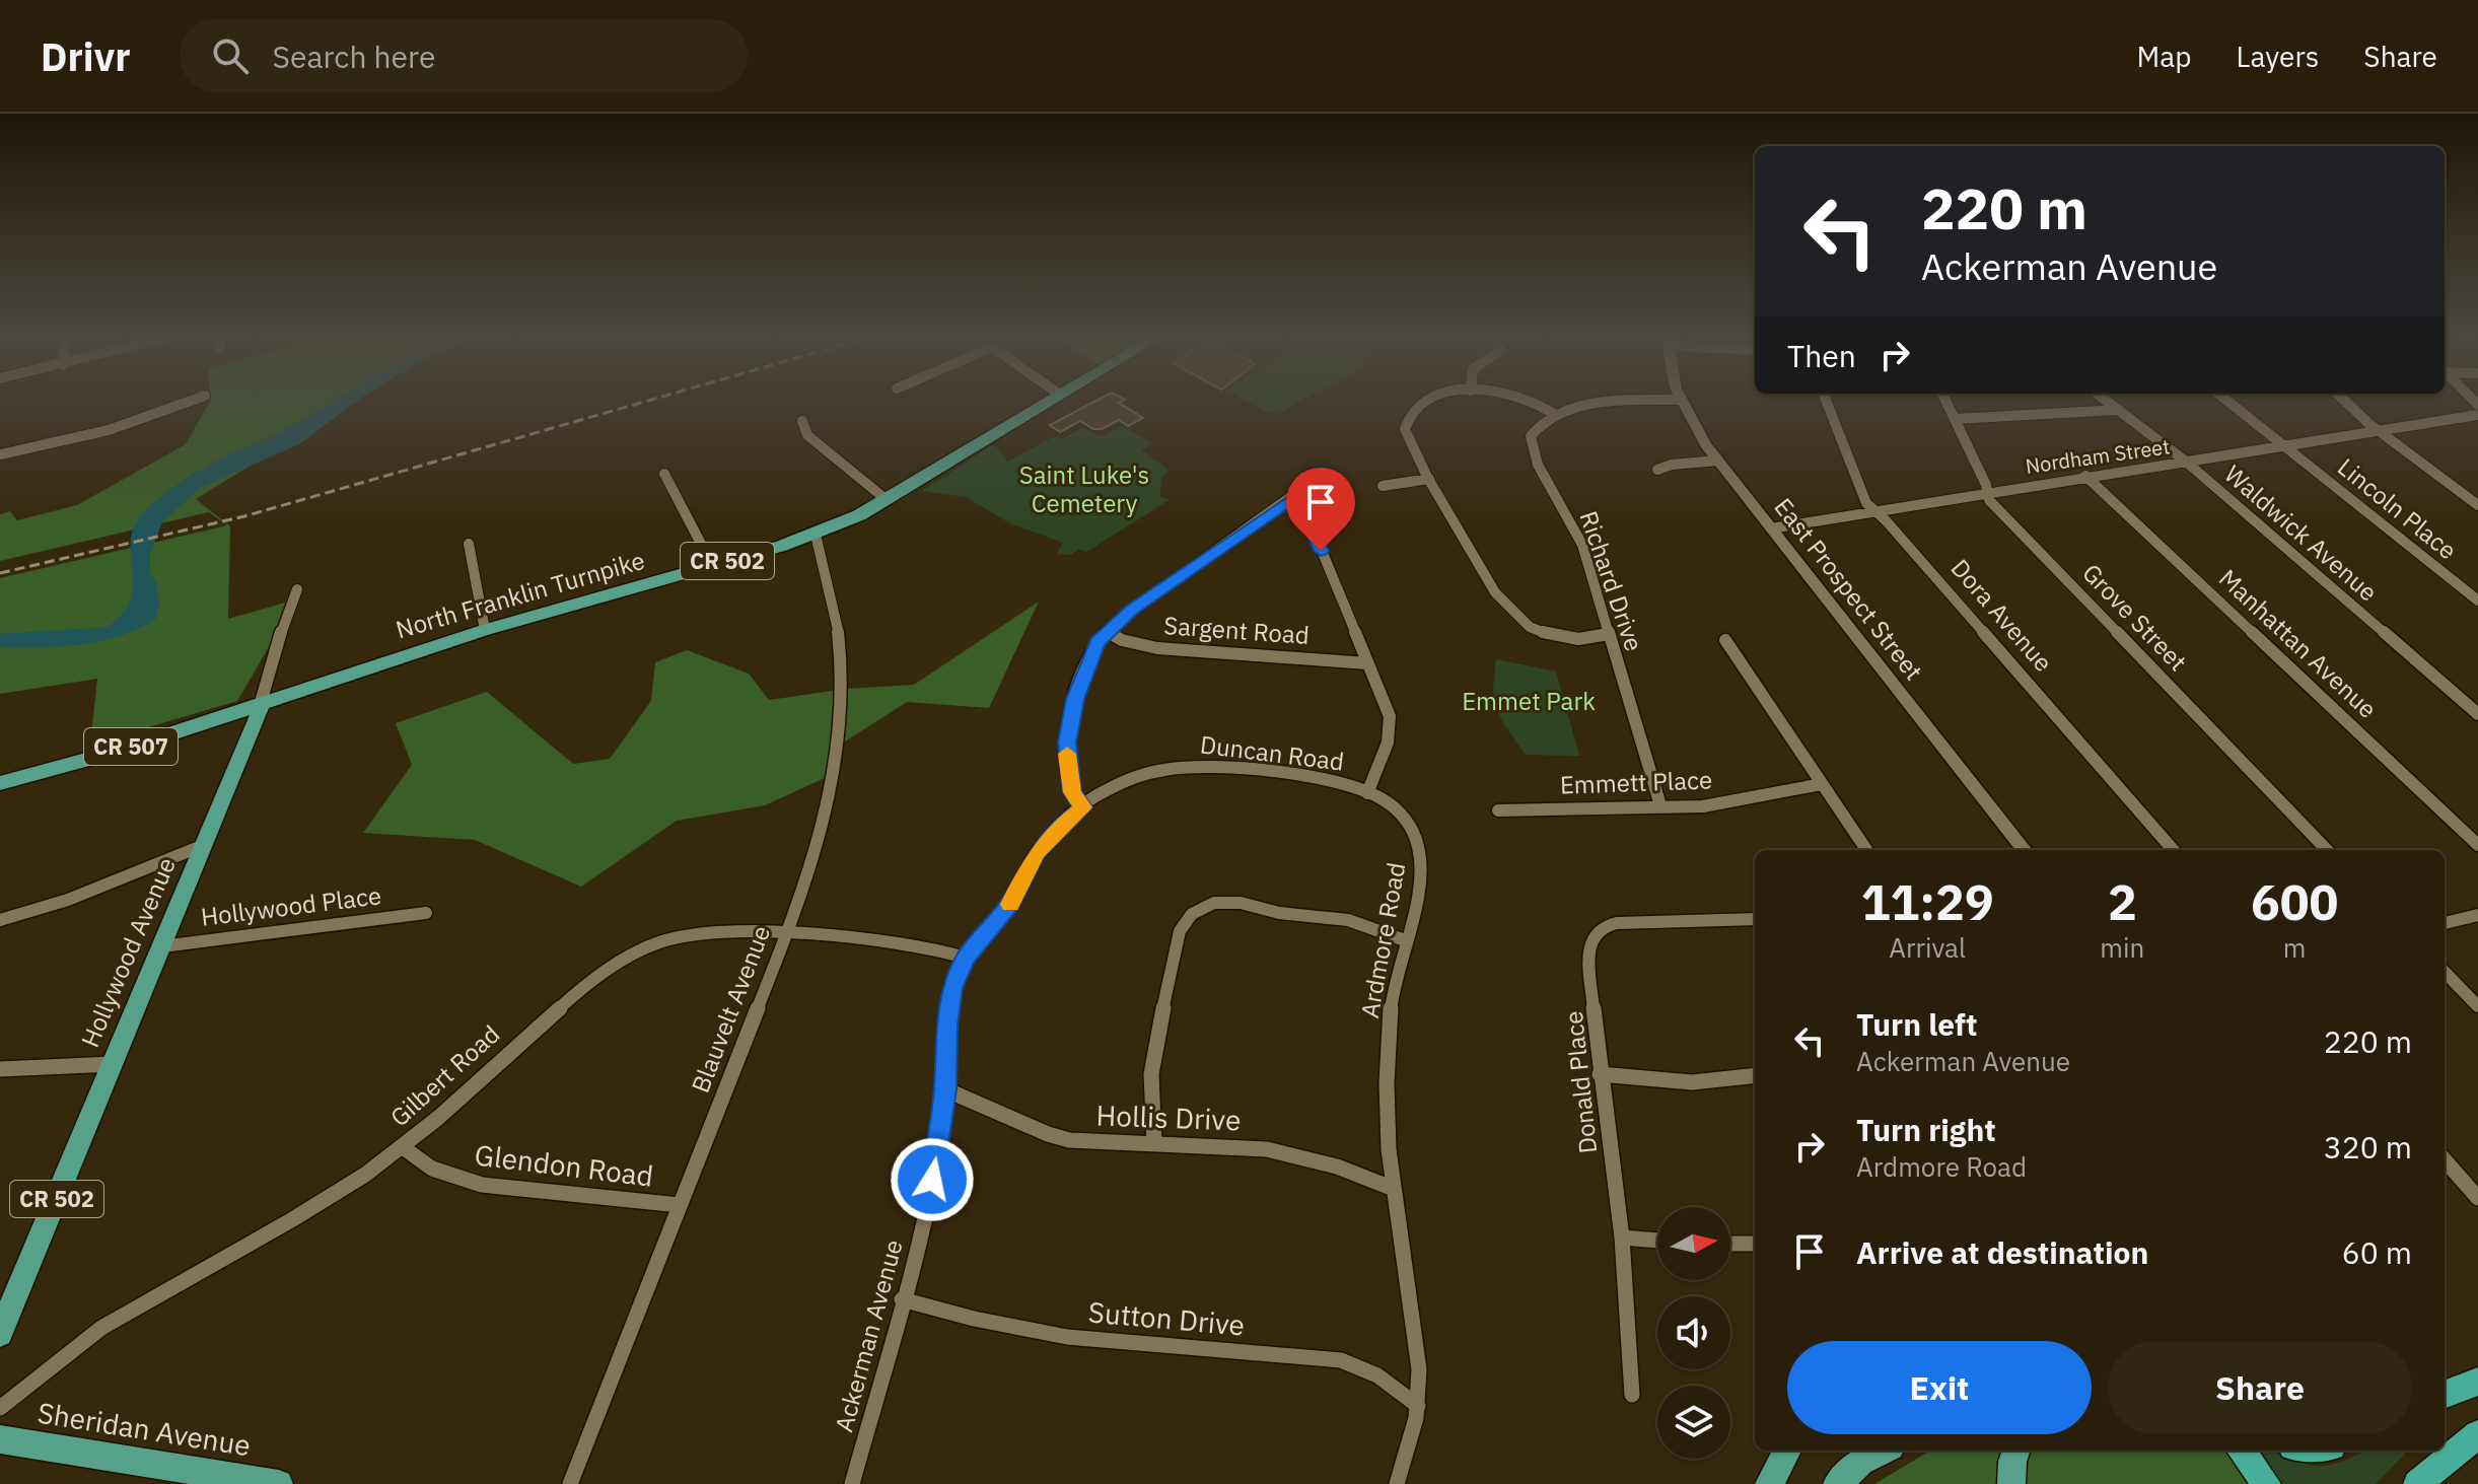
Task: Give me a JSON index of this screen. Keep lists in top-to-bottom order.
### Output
{
  "streets": {
    "main road": [
      "CR 502",
      "North Franklin Turnpike",
      "CR 507",
      "Hollywood Avenue",
      "Sheridan Avenue"
    ],
    "street": [
      "Nordham Street",
      "Lincoln Place",
      "Waldwick Avenue",
      "Richard Drive",
      "East Prospect Street",
      "Dora Avenue",
      "Grove Street",
      "Sargent Road",
      "Manhattan Avenue",
      "Duncan Road",
      "Emmett Place",
      "Hollywood Place",
      "Ardmore Road",
      "Blauvelt Avenue",
      "Gilbert Road",
      "Donald Place",
      "Hollis Drive",
      "Glendon Road",
      "Sutton Drive",
      "Ackerman Avenue"
    ]
  },
  "crossings": [
    ["Nordham Street", "Lincoln Place"],
    ["Nordham Street", "Waldwick Avenue"],
    ["Nordham Street", "East Prospect Street"],
    ["Nordham Street", "Dora Avenue"],
    ["Nordham Street", "Grove Street"],
    ["Nordham Street", "Manhattan Avenue"],
    ["Richard Drive", "Emmett Place"],
    ["North Franklin Turnpike", "Hollywood Avenue"],
    ["North Franklin Turnpike", "Blauvelt Avenue"],
    ["Duncan Road", "Ardmore Road"],
    ["Duncan Road", "Ackerman Avenue"],
    ["Hollywood Place", "Hollywood Avenue"],
    ["Ardmore Road", "Hollis Drive"],
    ["Ardmore Road", "Sutton Drive"],
    ["Blauvelt Avenue", "Gilbert Road"],
    ["Blauvelt Avenue", "Glendon Road"],
    ["Gilbert Road", "Glendon Road"],
    ["Gilbert Road", "Ackerman Avenue"],
    ["Hollis Drive", "Ackerman Avenue"],
    ["Sutton Drive", "Ackerman Avenue"]
  ],
  "parks": ["Saint Luke's Cemetery", "Emmet Park"],
  "north": "right",
  "page": {
    "header": "Drivr",
    "search": "Search here",
    "nav": ["Map", "Layers", "Share"],
    "turn": ["220 m", "Ackerman Avenue"],
    "then": "Then",
    "eta": [
      "11:29",
      "Arrival",
      "2",
      "min",
      "600",
      "m"
    ],
    "list": [
      {
        "name": "Turn left",
        "note": "Ackerman Avenue",
        "value": "220 m"
      },
      {
        "name": "Turn right",
        "note": "Ardmore Road",
        "value": "320 m"
      },
      {
        "name": "Arrive at destination",
        "value": "60 m"
      }
    ],
    "buttons": ["Exit", "Share"]
  }
}
